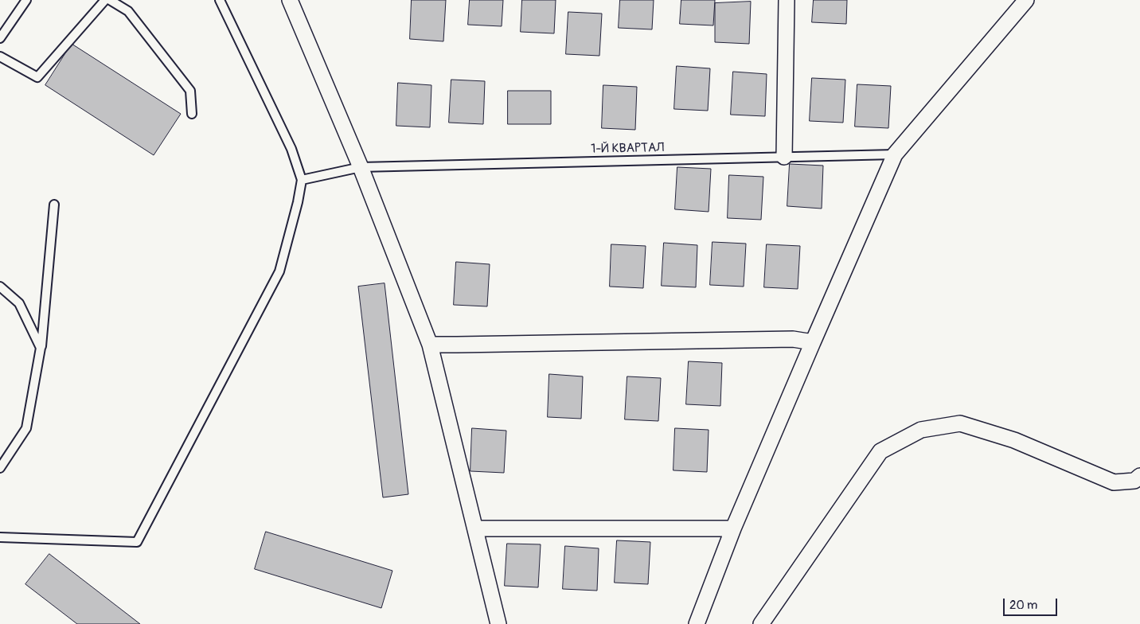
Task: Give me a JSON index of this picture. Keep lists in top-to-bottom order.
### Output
{
  "streets": {
    "lane": ["1-Й КВАРТАЛ"]
  },
  "scale_bar": "20 m"
}
